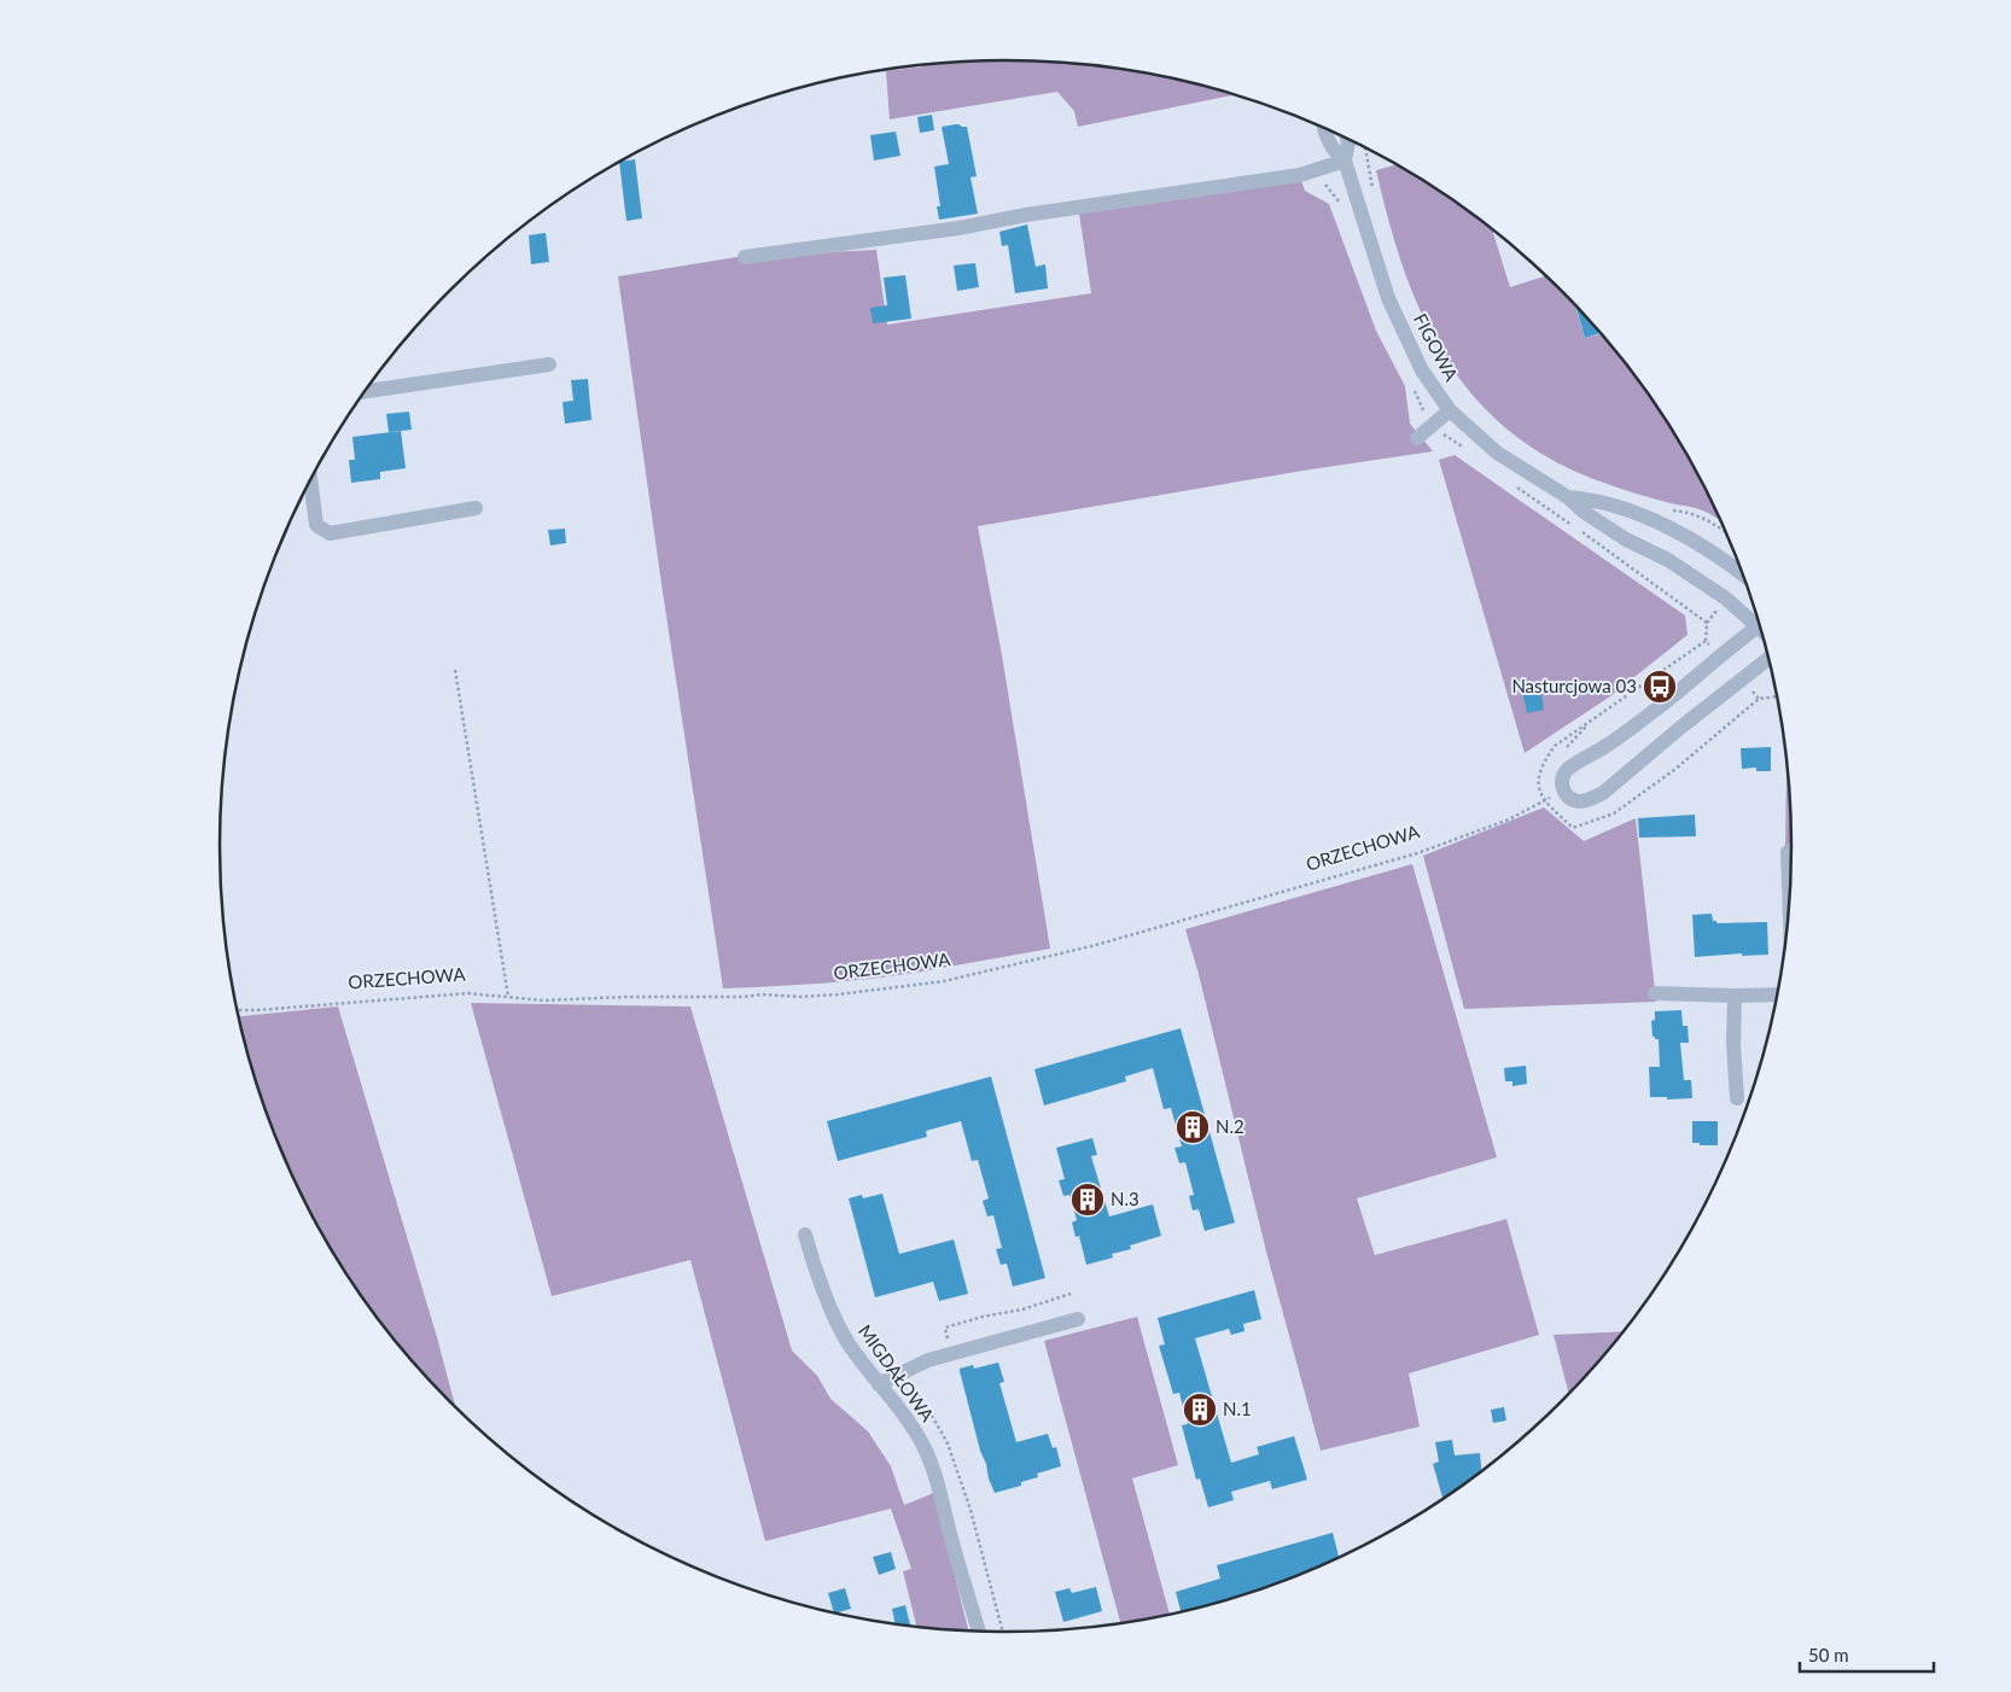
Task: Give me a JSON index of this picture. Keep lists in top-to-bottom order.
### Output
{
  "streets": {
    "street": ["FIGOWA", "MIGDAŁOWA"],
    "path": ["ORZECHOWA"]
  },
  "places": {
    "bus stop": ["Nasturcjowa 03"],
    "building": ["N.2", "N.3", "N.1"]
  },
  "scale_bar": "50 m"
}
